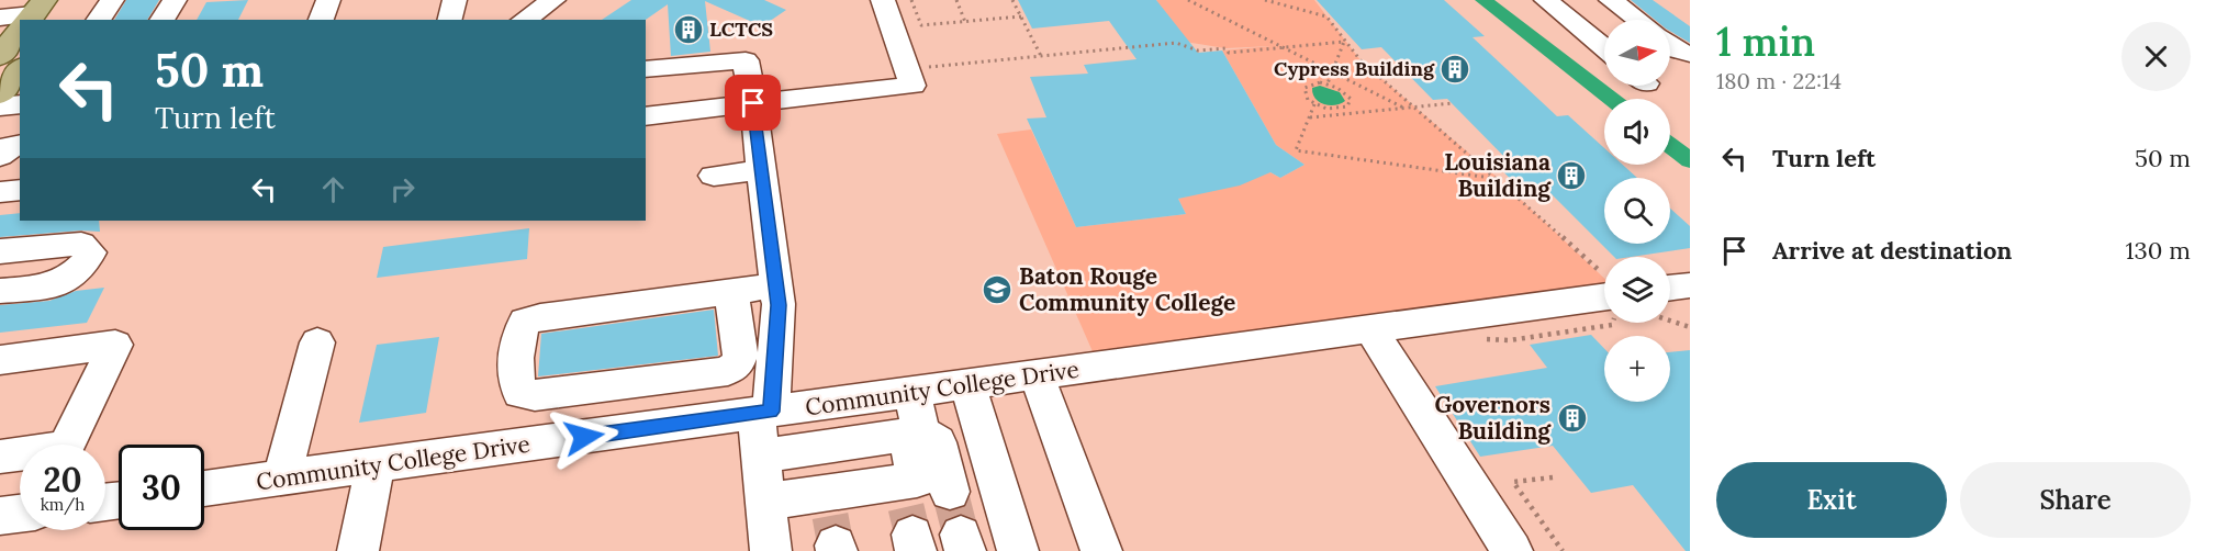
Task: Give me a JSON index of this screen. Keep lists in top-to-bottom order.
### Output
{
  "streets": {
    "street": ["Community College Drive"]
  },
  "places": {
    "building": [
      "LCTCS",
      "Cypress Building",
      "Louisiana Building",
      "Governors Building"
    ],
    "school or university": ["Baton Rouge Community College"]
  },
  "north": "right",
  "page": {
    "heading": ["1 min", "180 m · 22:14"],
    "map_buttons": "+",
    "turn": ["50 m", "Turn left"],
    "list": [
      {
        "name": "Turn left",
        "value": "50 m"
      },
      {
        "name": "Arrive at destination",
        "value": "130 m"
      }
    ],
    "speed": "20 km/h",
    "limit": "30",
    "buttons": ["Exit", "Share"]
  }
}
